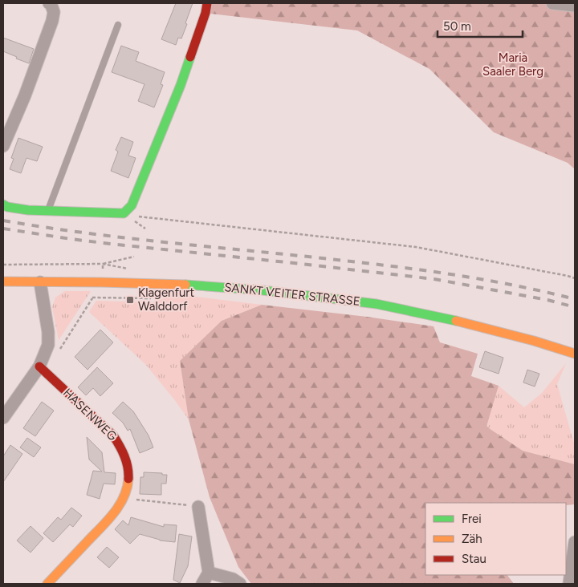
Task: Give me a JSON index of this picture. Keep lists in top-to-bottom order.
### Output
{
  "streets": {
    "street": ["SANKT VEITER STRASSE", "HASENWEG"]
  },
  "parks": ["Maria Saaler Berg"],
  "places": {
    "transit": ["Klagenfurt Walddorf"]
  },
  "legend": ["Frei", "Zäh", "Stau"],
  "scale_bar": "50 m"
}
